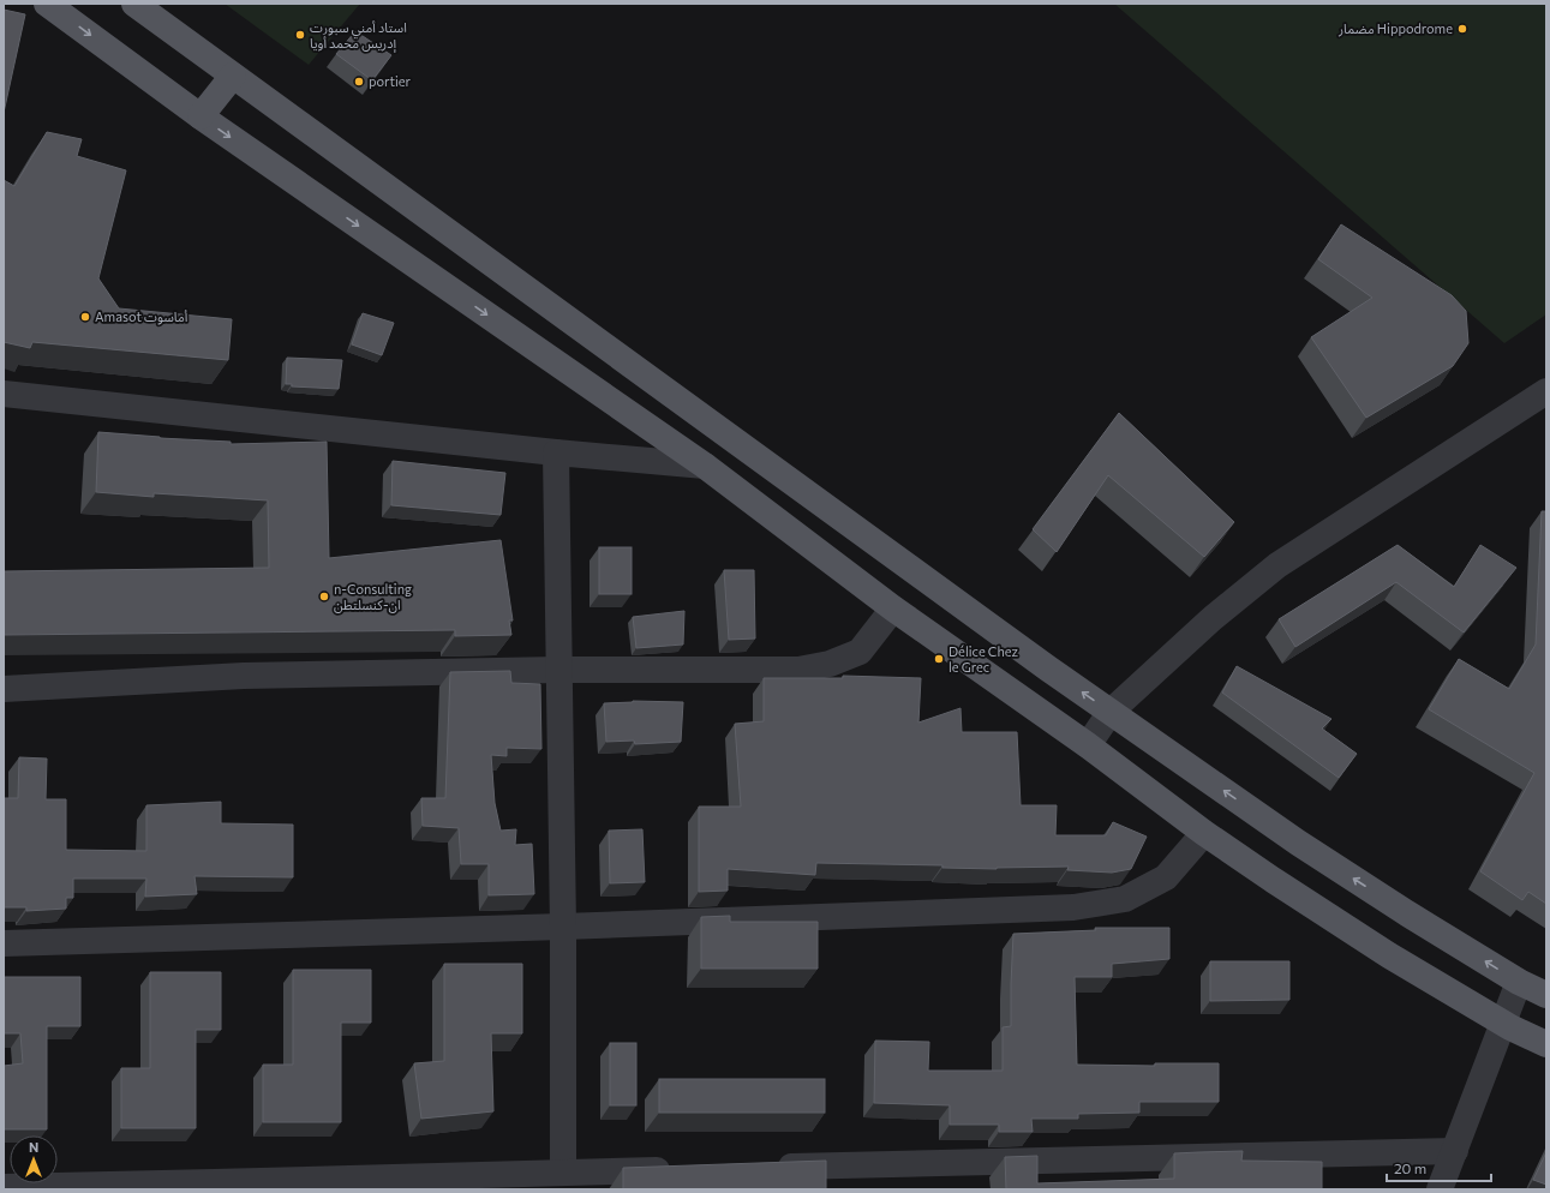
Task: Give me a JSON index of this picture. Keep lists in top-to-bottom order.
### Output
{
  "places": [
    "مضمار Hippodrome",
    "استاد أمني سبورت إدريس محمد أويا",
    "portier",
    "Amasot أماسوت",
    "n-Consulting ان-كنسلتطن",
    "Délice Chez le Grec"
  ],
  "scale_bar": "20 m",
  "north": "top"
}
